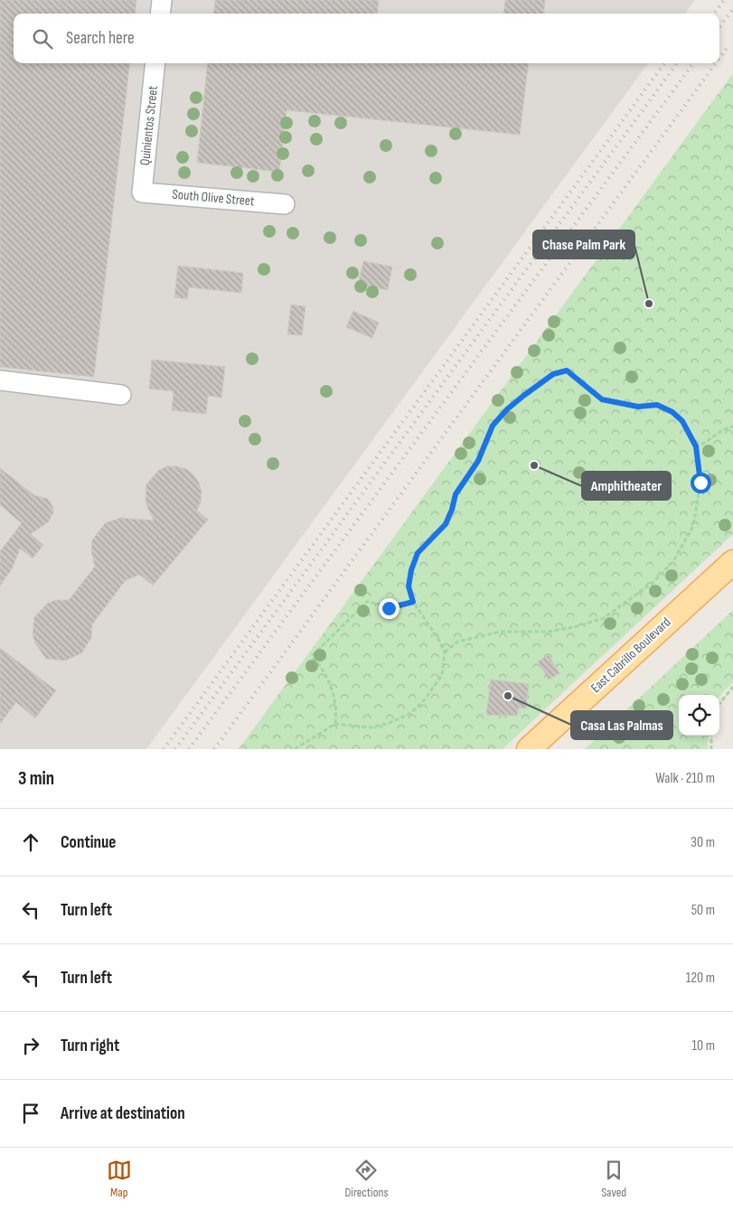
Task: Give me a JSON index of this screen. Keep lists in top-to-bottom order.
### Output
{
  "streets": {
    "main road": ["East Cabrillo Boulevard"],
    "street": ["Quinientos Street", "South Olive Street"]
  },
  "crossings": [
    ["Quinientos Street", "South Olive Street"]
  ],
  "places": ["Chase Palm Park", "Amphitheater", "Casa Las Palmas"],
  "page": {
    "search": "Search here",
    "heading": ["3 min", "Walk · 210 m"],
    "list": [
      ["Continue", "30 m"],
      ["Turn left", "50 m"],
      ["Turn left", "120 m"],
      ["Turn right", "10 m"],
      "Arrive at destination"
    ],
    "nav": ["Map", "Directions", "Saved"]
  }
}
